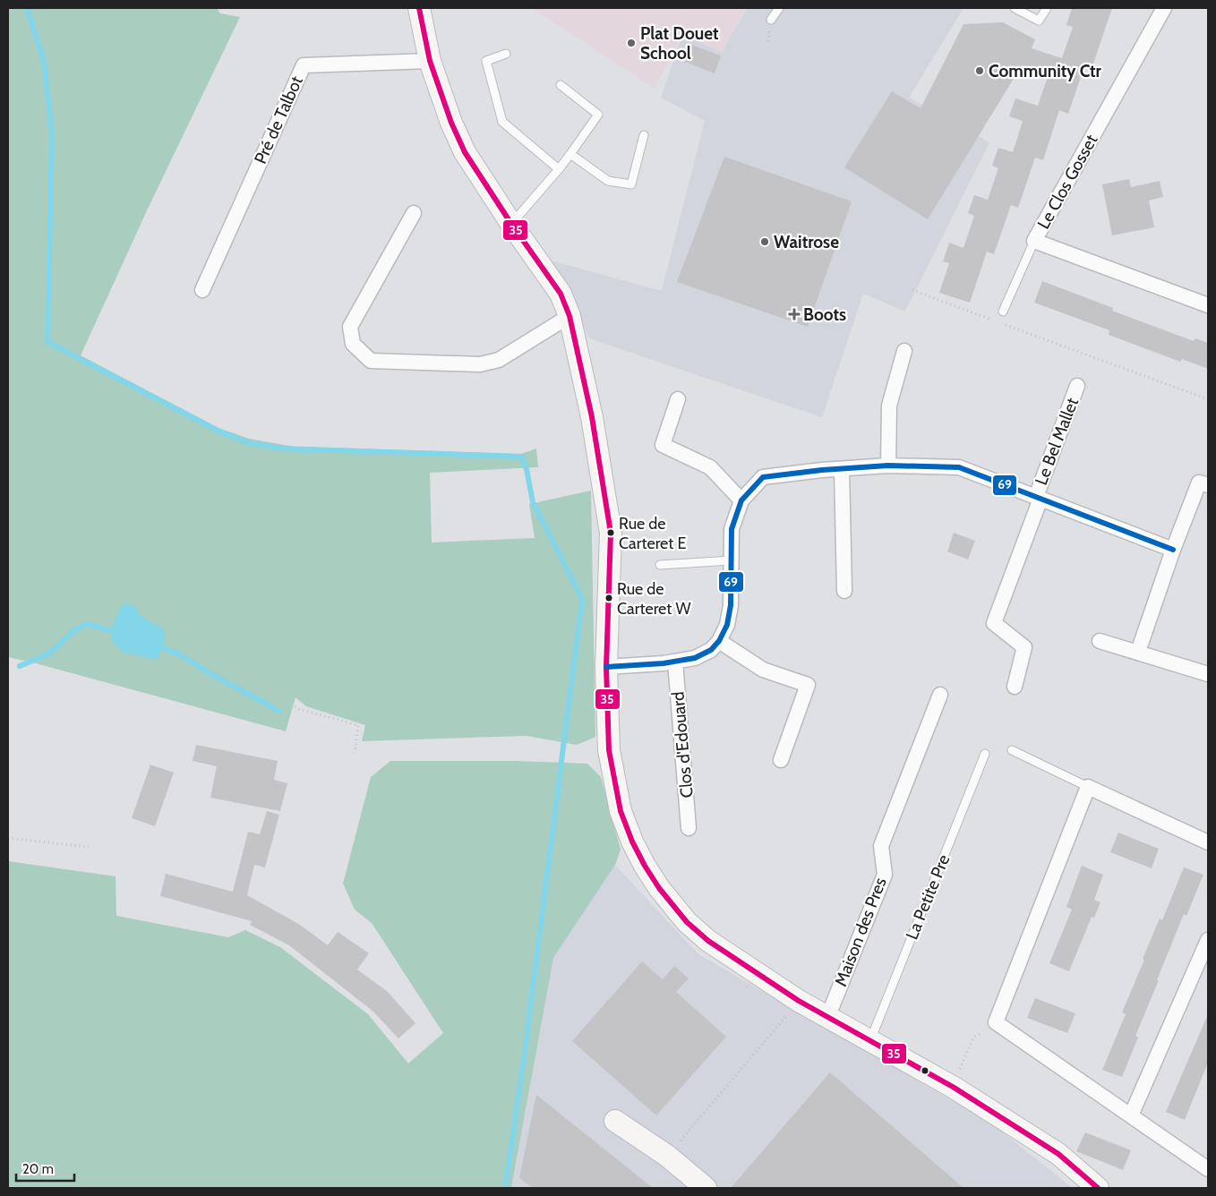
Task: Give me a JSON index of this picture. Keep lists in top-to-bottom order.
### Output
{
  "streets": {
    "street": [
      "Pré de Talbot",
      "Le Clos Gosset",
      "Le Bel Mallet",
      "Clos d'Edouard",
      "Maison des Pres"
    ],
    "lane": ["La Petite Pre"]
  },
  "places": {
    "other": [
      "Plat Douet School",
      "Community Ctr",
      "Waitrose",
      "Rue de Carteret E",
      "Rue de Carteret W"
    ],
    "health": ["Boots"]
  },
  "lines": ["transit line 35", "transit line 69"],
  "scale_bar": "20 m"
}
